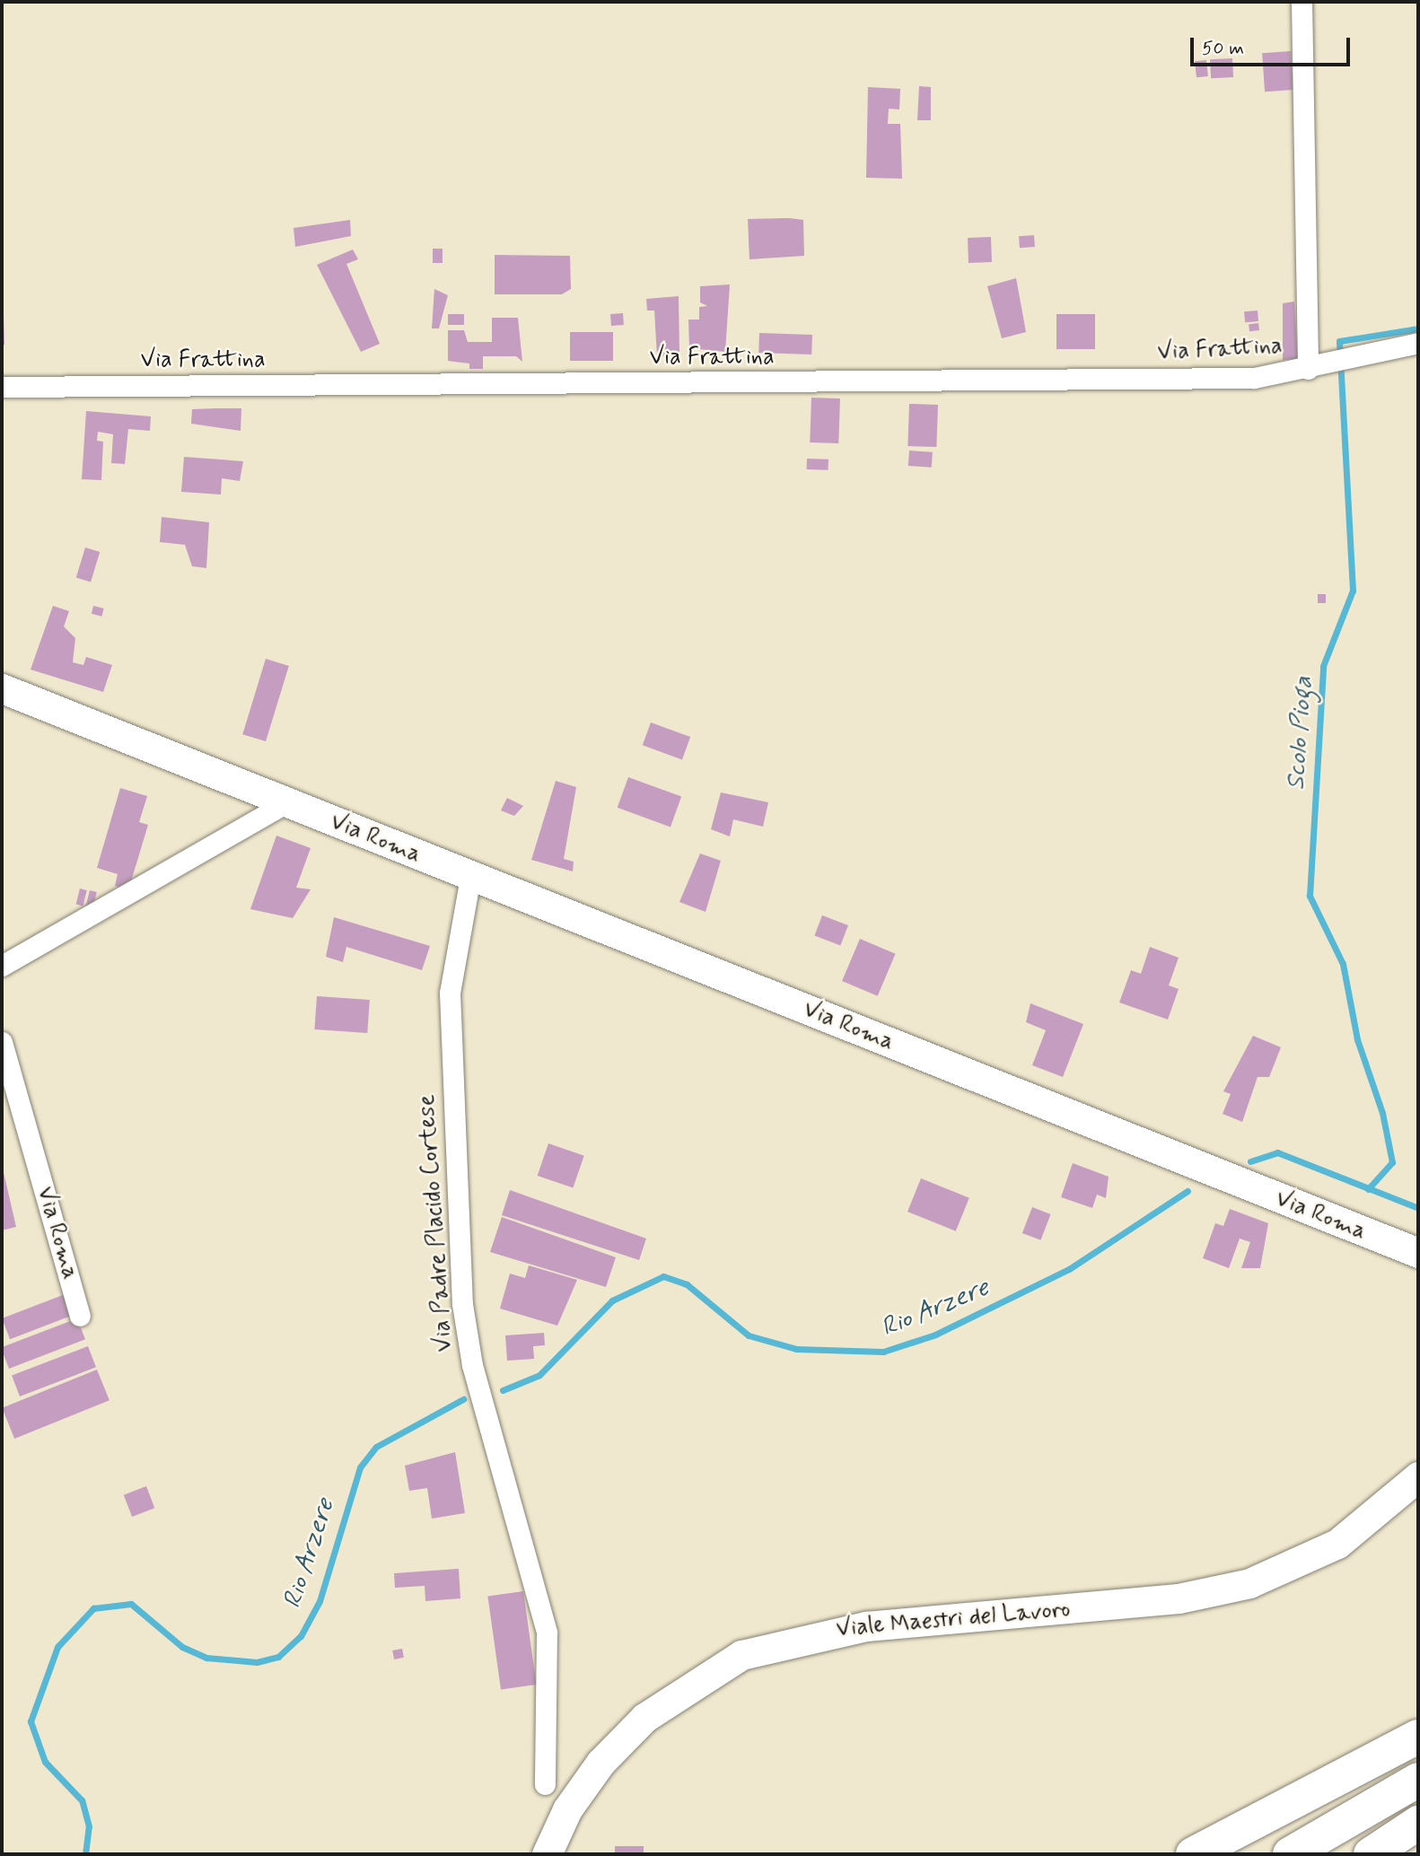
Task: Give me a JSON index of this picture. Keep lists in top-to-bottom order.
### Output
{
  "streets": {
    "main road": ["Via Roma", "Viale Maestri del Lavoro"],
    "street": ["Via Frattina", "Via Padre Placido Cortese"]
  },
  "crossings": [
    ["Via Roma", "Via Padre Placido Cortese"]
  ],
  "water": ["Scolo Pioga", "Rio Arzere"],
  "scale_bar": "50 m"
}
